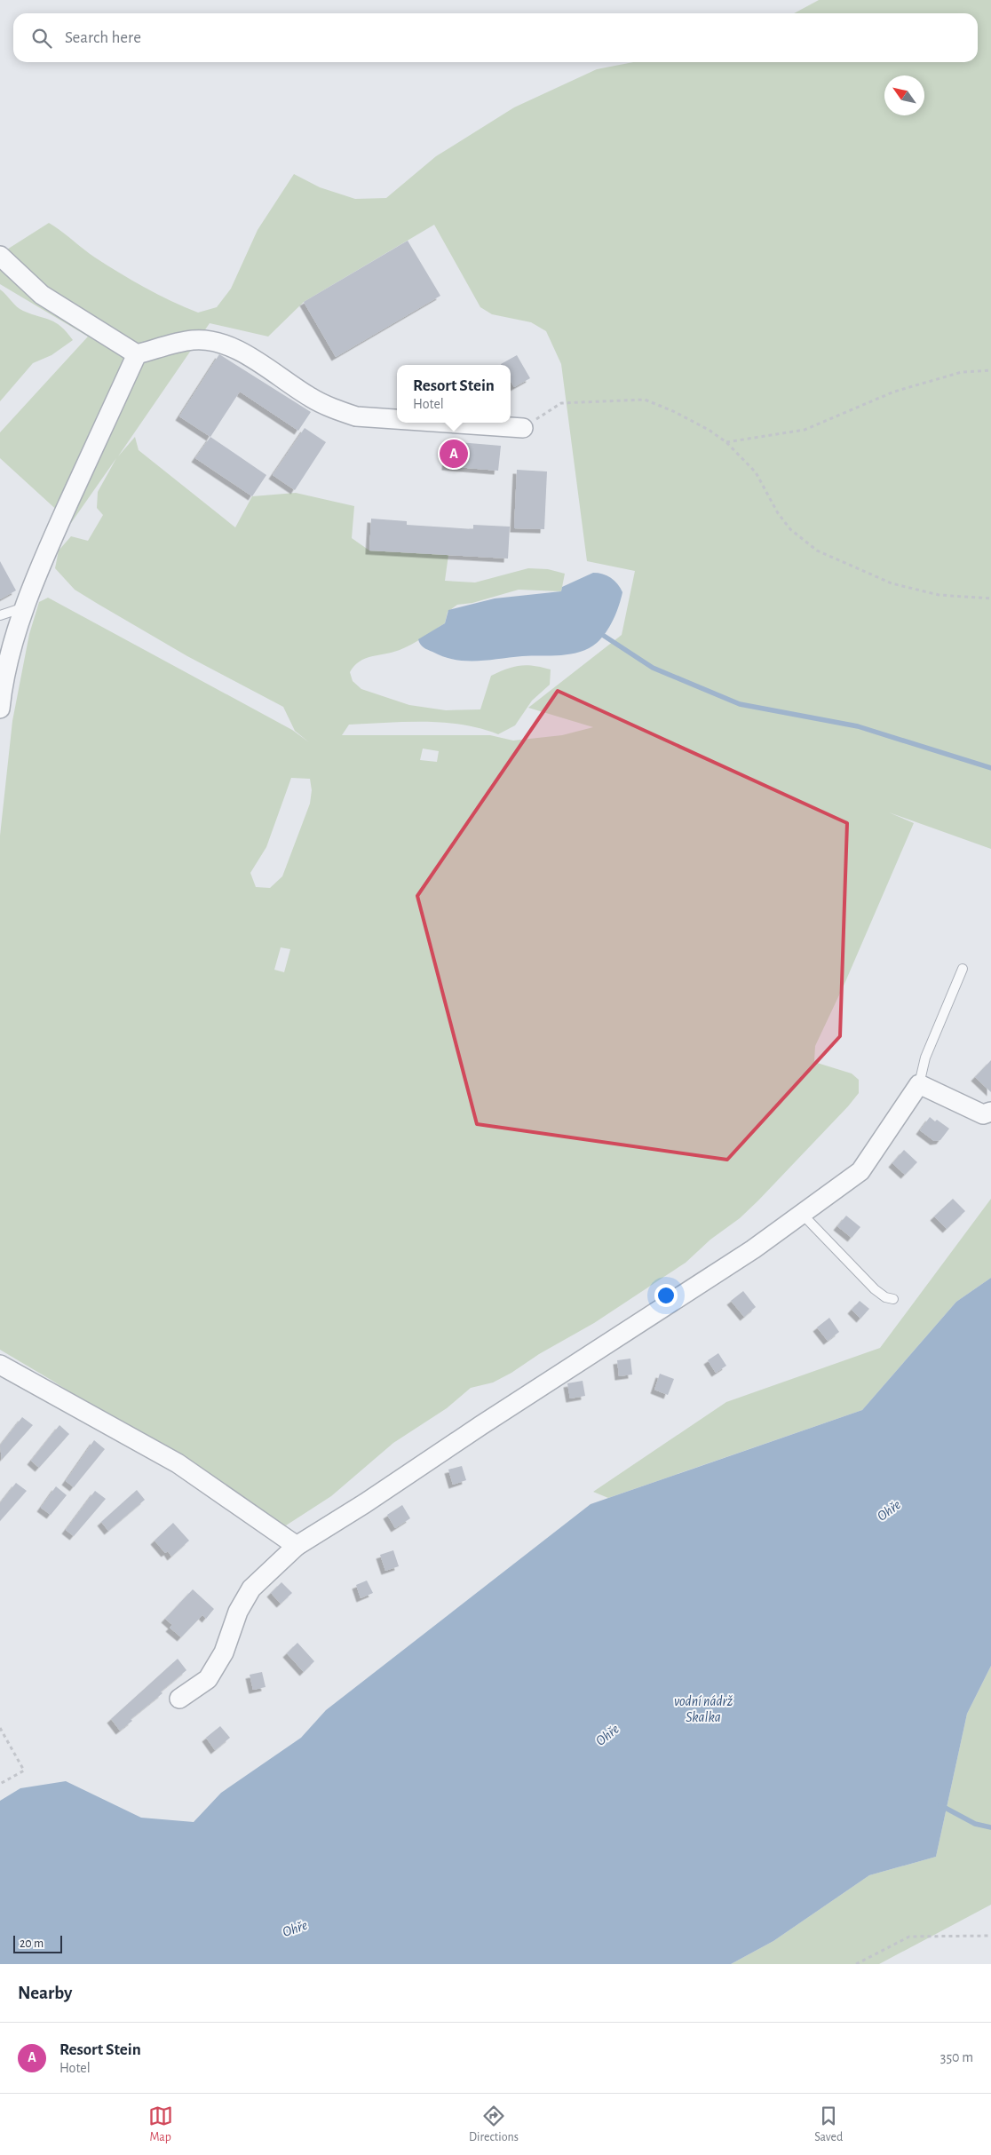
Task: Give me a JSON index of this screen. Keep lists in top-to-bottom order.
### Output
{
  "water": ["Ohře", "vodní nádrž Skalka"],
  "scale_bar": "20 m",
  "north": "top left",
  "page": {
    "search": "Search here",
    "popup": ["Resort Stein", "Hotel"],
    "pins": "A",
    "scale": "20 m",
    "heading": "Nearby",
    "list": [
      {
        "mark": "A",
        "name": "Resort Stein",
        "note": "Hotel",
        "value": "350 m"
      }
    ],
    "nav": ["Map", "Directions", "Saved"]
  }
}
